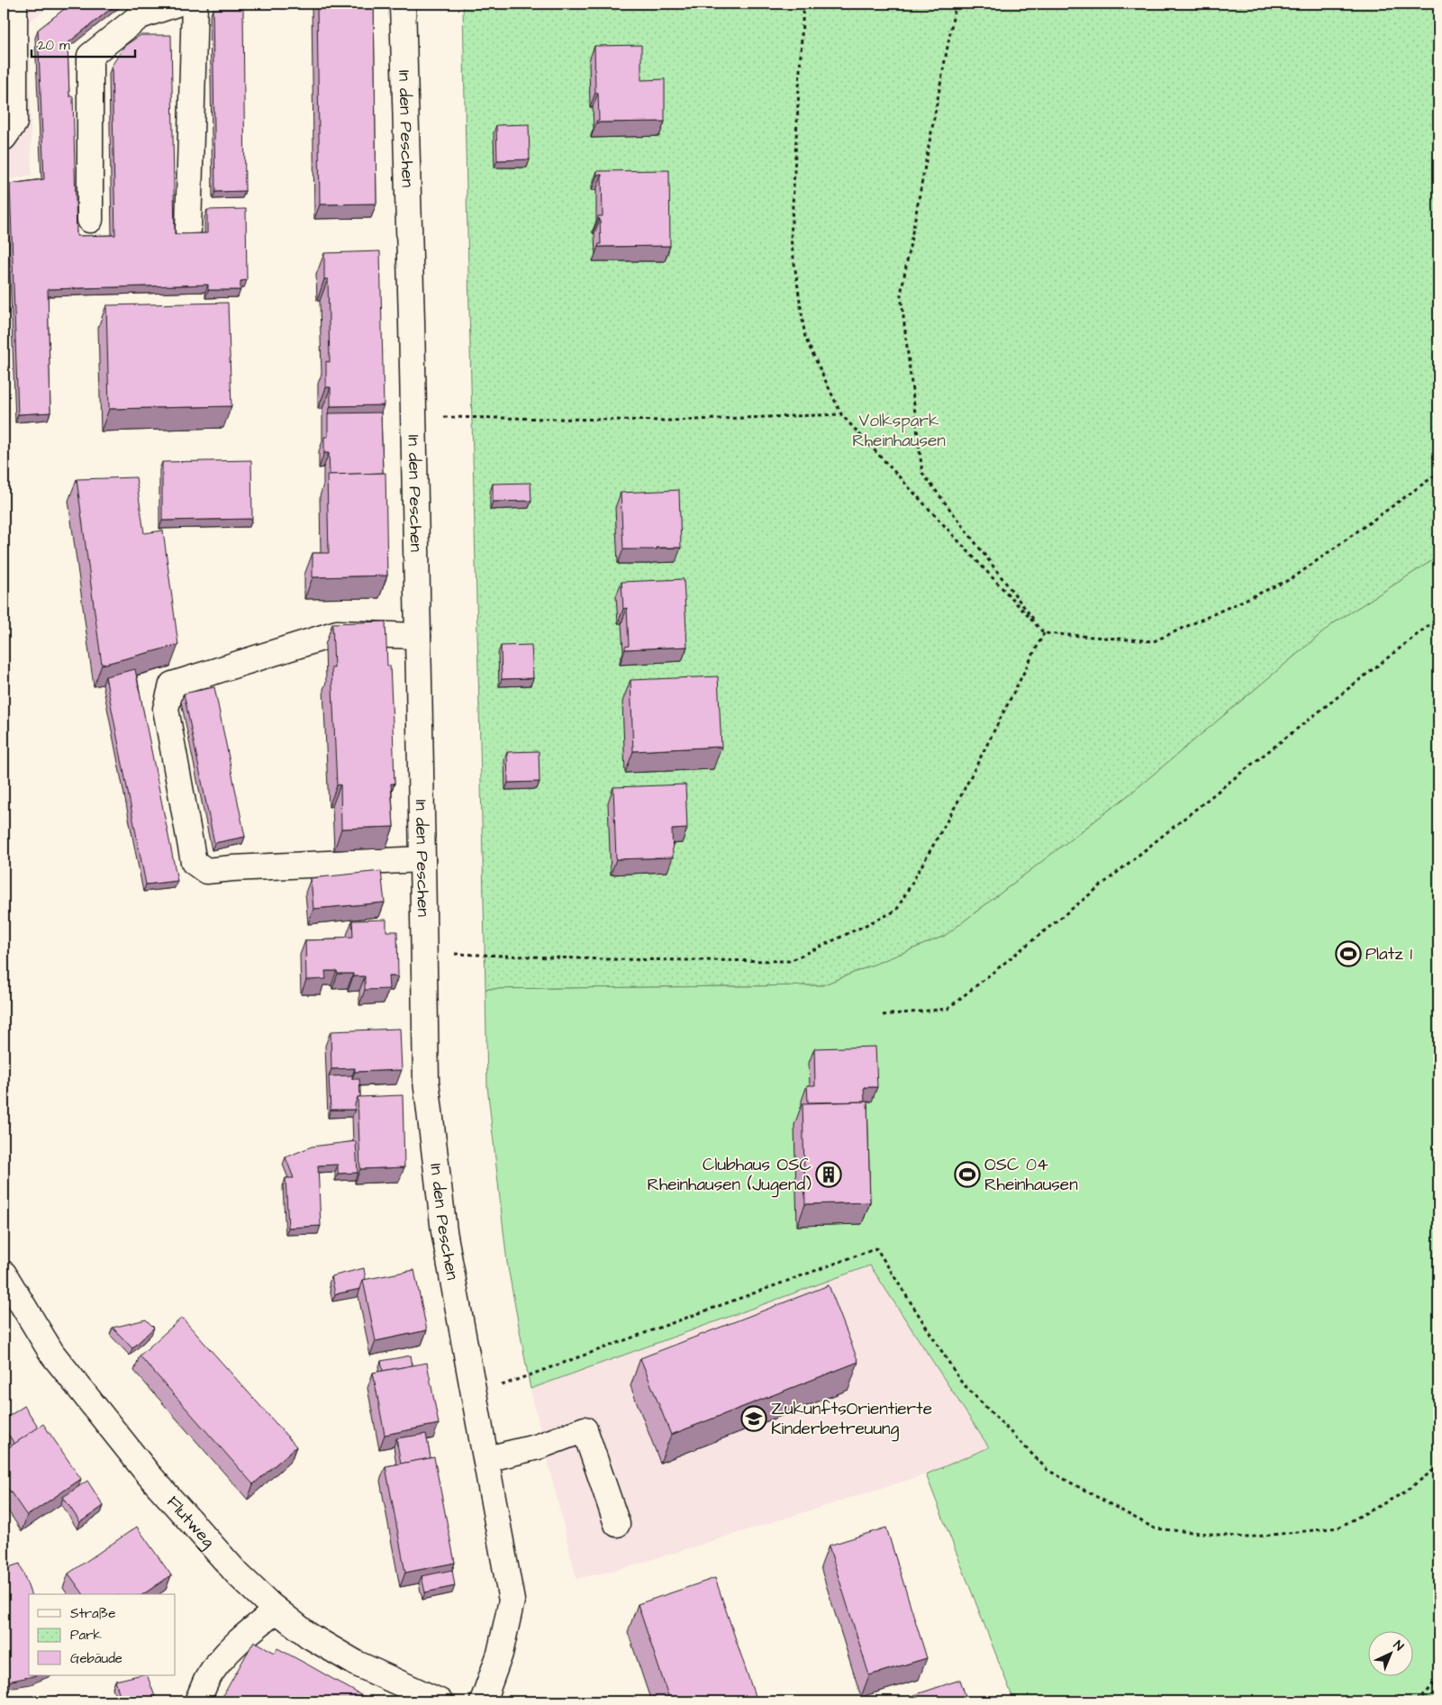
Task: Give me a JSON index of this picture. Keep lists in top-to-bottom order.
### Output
{
  "streets": {
    "street": ["In den Peschen", "Flutweg"]
  },
  "parks": ["Volkspark Rheinhausen"],
  "places": {
    "sports": ["Platz 1", "OSC 04 Rheinhausen"],
    "building": ["Clubhaus OSC Rheinhausen (Jugend)"],
    "school or university": ["ZukunftsOrientierte Kinderbetreuung"]
  },
  "legend": ["Straße", "Park", "Gebäude"],
  "scale_bar": "20 m",
  "north": "top right"
}
